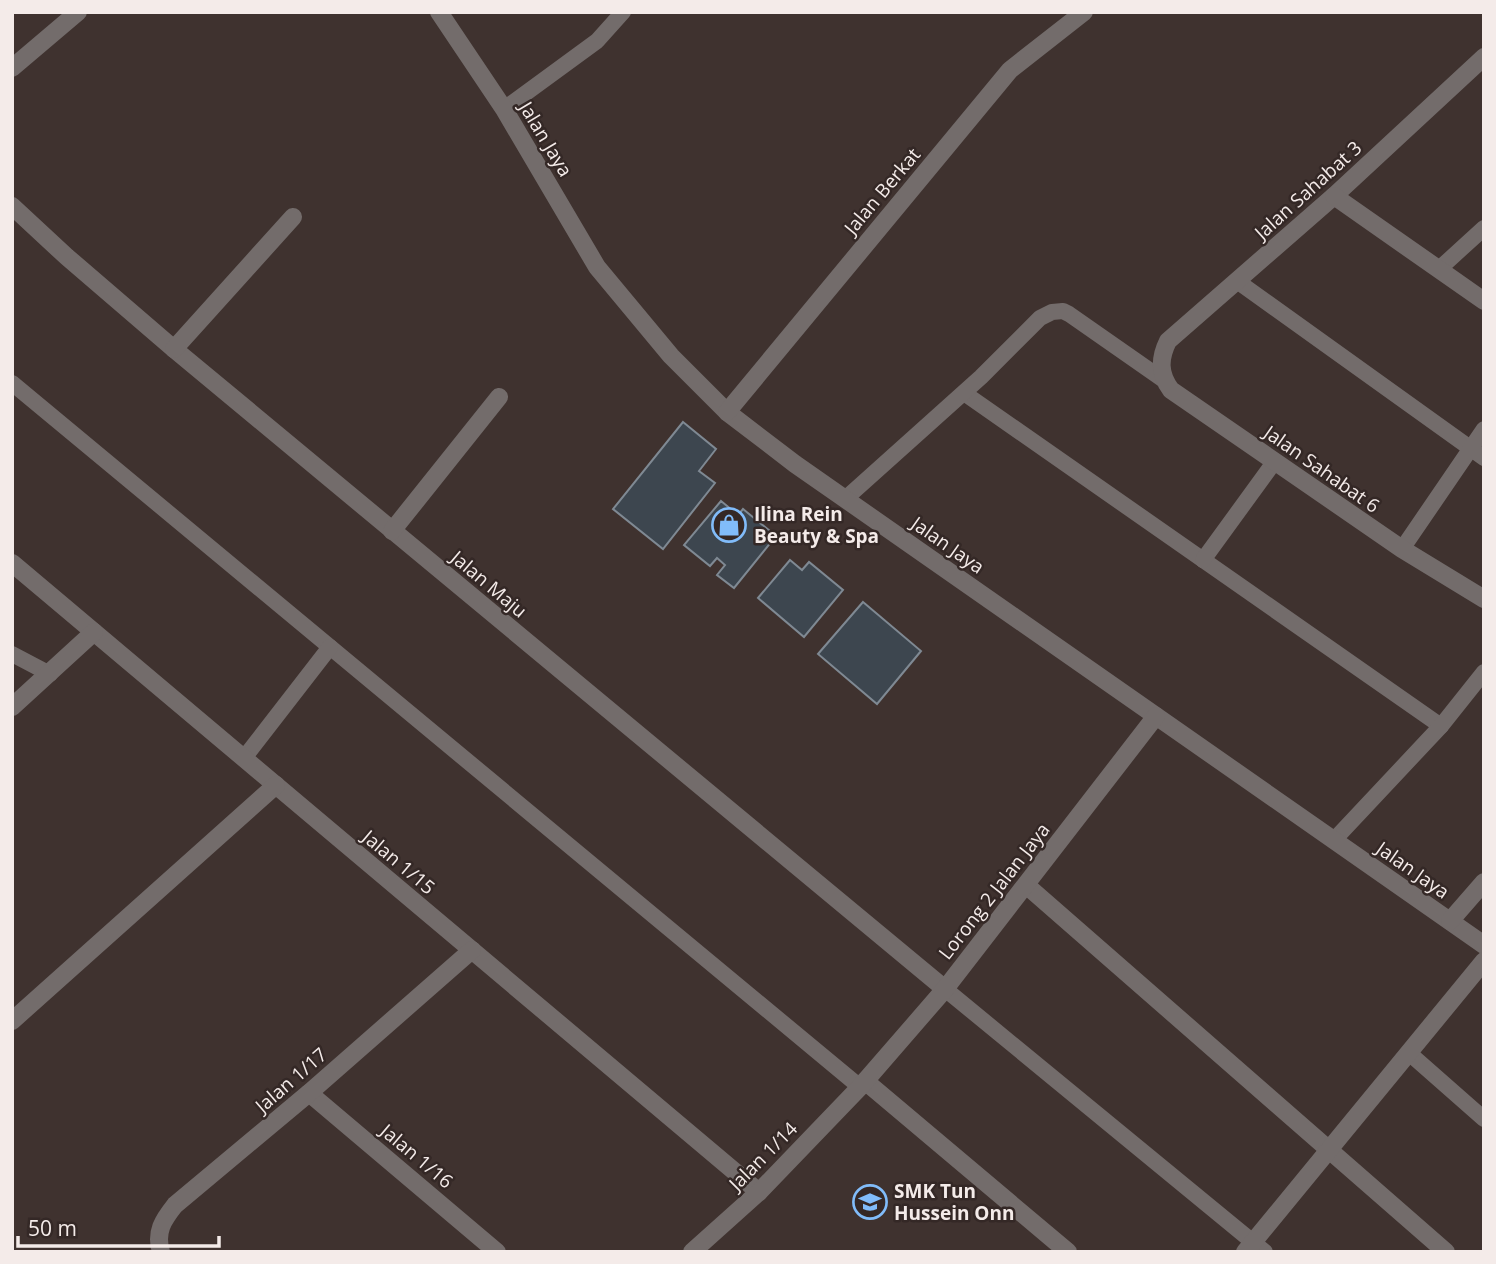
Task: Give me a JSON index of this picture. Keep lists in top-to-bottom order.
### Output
{
  "streets": {
    "street": [
      "Jalan Jaya",
      "Jalan Sahabat 3",
      "Jalan Berkat",
      "Jalan Sahabat 6",
      "Jalan Maju",
      "Jalan 1/15",
      "Lorong 2 Jalan Jaya",
      "Jalan 1/17",
      "Jalan 1/16",
      "Jalan 1/14"
    ]
  },
  "crossings": [
    ["Jalan Jaya", "Jalan Berkat"],
    ["Jalan Jaya", "Lorong 2 Jalan Jaya"],
    ["Jalan Sahabat 3", "Jalan Sahabat 6"],
    ["Jalan Maju", "Lorong 2 Jalan Jaya"],
    ["Jalan 1/15", "Jalan 1/17"],
    ["Jalan 1/15", "Jalan 1/14"],
    ["Lorong 2 Jalan Jaya", "Jalan 1/14"],
    ["Jalan 1/17", "Jalan 1/16"]
  ],
  "places": {
    "shop": ["Ilina Rein Beauty & Spa"],
    "school or university": ["SMK Tun Hussein Onn"]
  },
  "scale_bar": "50 m"
}
